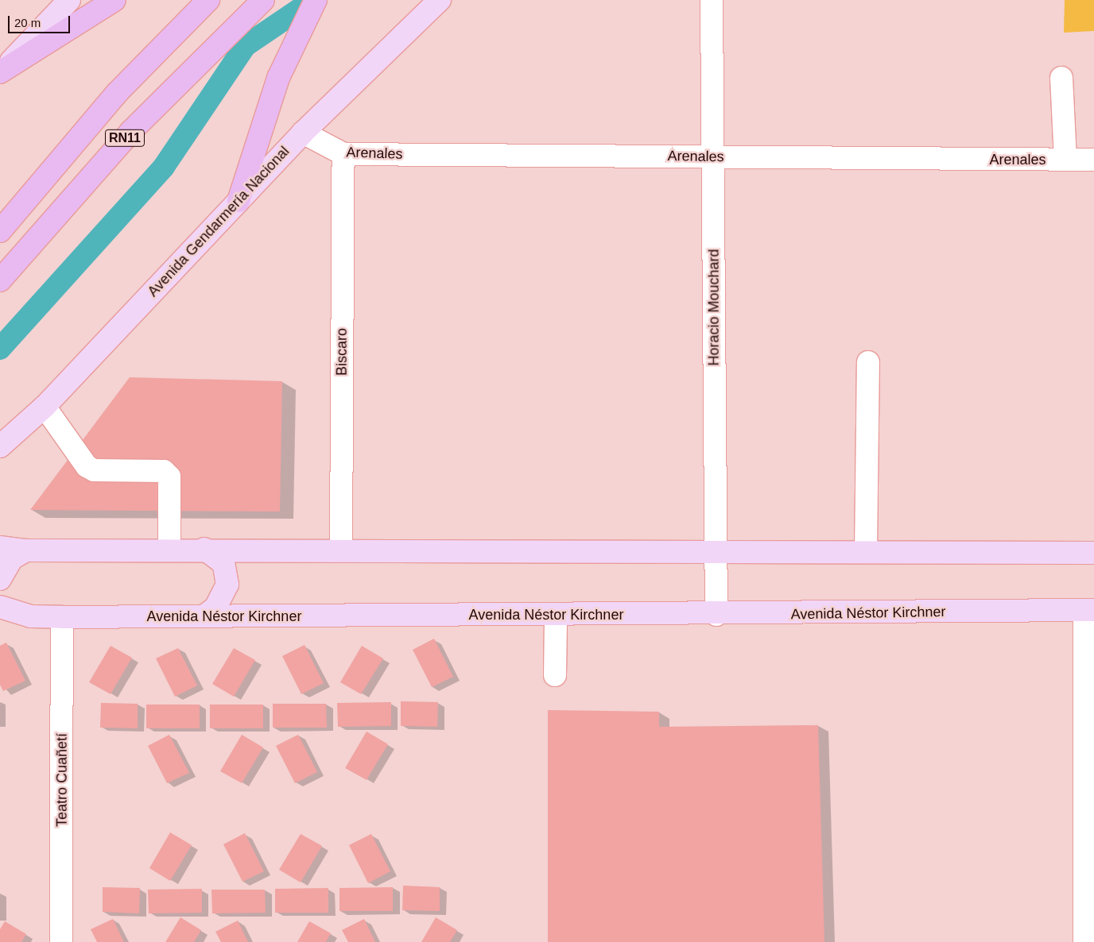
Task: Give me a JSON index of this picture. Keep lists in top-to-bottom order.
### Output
{
  "streets": {
    "highway": ["RN11"],
    "main road": ["Avenida Gendarmería Nacional", "Avenida Néstor Kirchner"],
    "street": [
      "Arenales",
      "Horacio Mouchard",
      "Biscaro",
      "Teatro Cuañetí"
    ]
  },
  "crossings": [
    ["Arenales", "Avenida Gendarmería Nacional"],
    ["Arenales", "Horacio Mouchard"],
    ["Arenales", "Biscaro"],
    ["Horacio Mouchard", "Avenida Néstor Kirchner"],
    ["Avenida Néstor Kirchner", "Teatro Cuañetí"]
  ],
  "scale_bar": "20 m"
}
